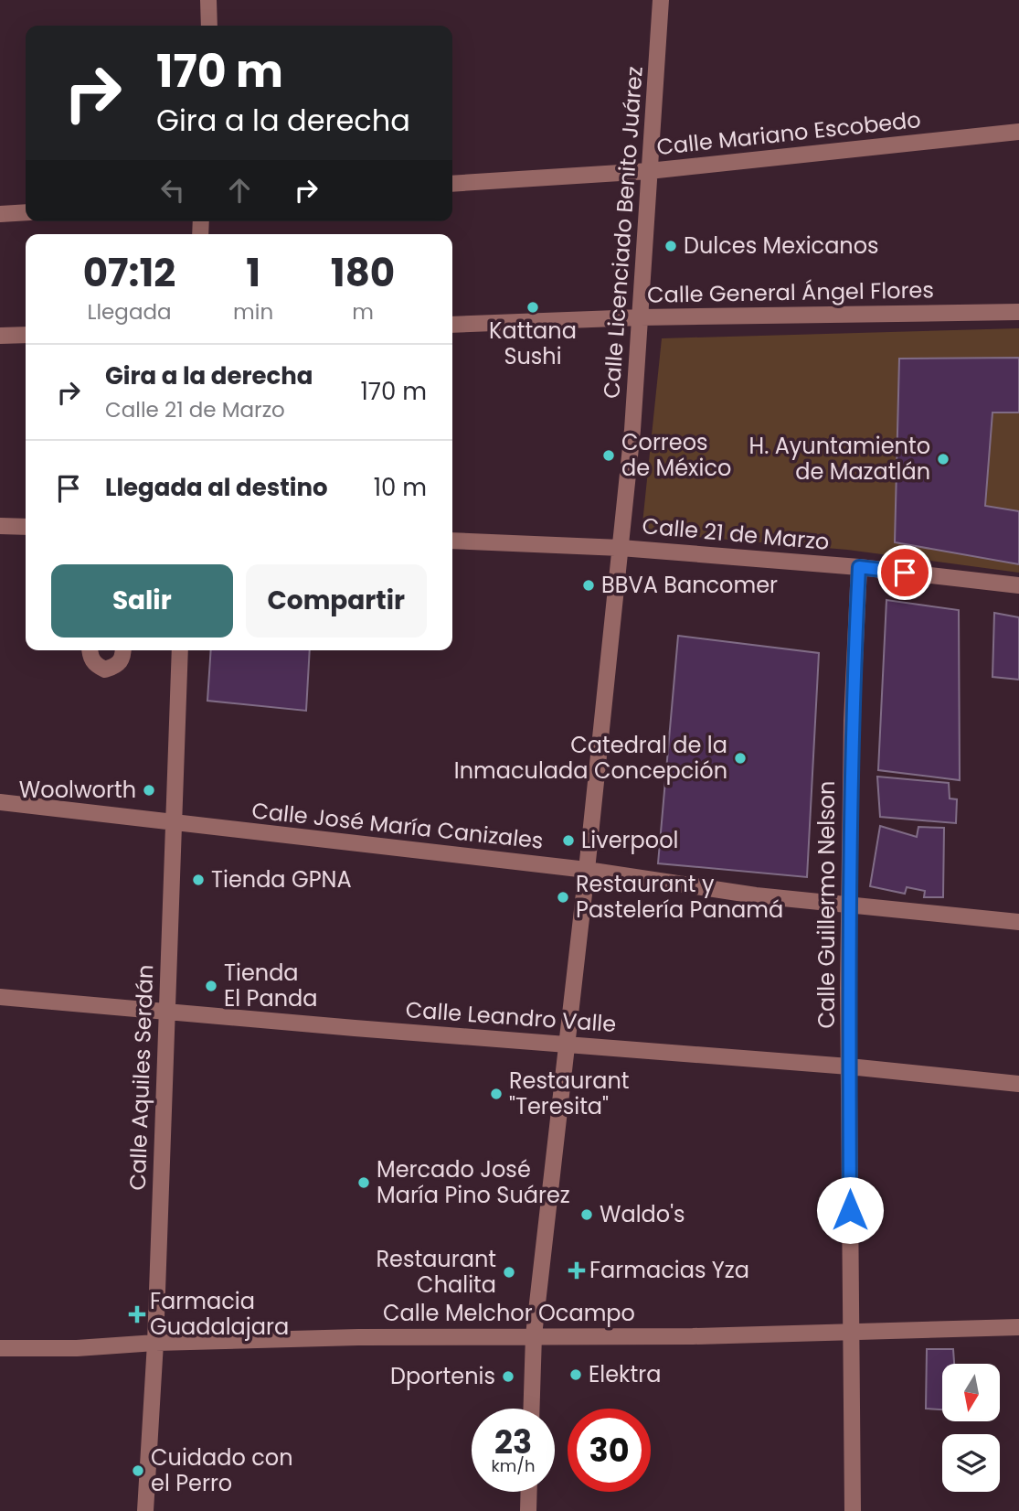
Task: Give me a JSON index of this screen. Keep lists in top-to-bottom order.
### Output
{
  "streets": {
    "street": [
      "Calle Mariano Escobedo",
      "Calle Licenciado Benito Juárez",
      "Calle General Ángel Flores",
      "Calle 21 de Marzo",
      "Calle José María Canizales",
      "Calle Guillermo Nelson",
      "Calle Leandro Valle",
      "Calle Aquiles Serdán",
      "Calle Melchor Ocampo"
    ]
  },
  "crossings": [
    ["Calle Mariano Escobedo", "Calle Licenciado Benito Juárez"],
    ["Calle Licenciado Benito Juárez", "Calle General Ángel Flores"],
    ["Calle Licenciado Benito Juárez", "Calle 21 de Marzo"],
    ["Calle Licenciado Benito Juárez", "Calle José María Canizales"],
    ["Calle Licenciado Benito Juárez", "Calle Leandro Valle"],
    ["Calle Licenciado Benito Juárez", "Calle Melchor Ocampo"],
    ["Calle 21 de Marzo", "Calle Guillermo Nelson"],
    ["Calle José María Canizales", "Calle Guillermo Nelson"],
    ["Calle José María Canizales", "Calle Aquiles Serdán"],
    ["Calle Guillermo Nelson", "Calle Leandro Valle"],
    ["Calle Guillermo Nelson", "Calle Melchor Ocampo"],
    ["Calle Leandro Valle", "Calle Aquiles Serdán"],
    ["Calle Aquiles Serdán", "Calle Melchor Ocampo"]
  ],
  "places": {
    "other": [
      "Dulces Mexicanos",
      "Kattana Sushi",
      "Correos de México",
      "H. Ayuntamiento de Mazatlán",
      "BBVA Bancomer",
      "Catedral de la Inmaculada Concepción",
      "Woolworth",
      "Liverpool",
      "Tienda GPNA",
      "Restaurant y Pastelería Panamá",
      "Tienda El Panda",
      "Restaurant \"Teresita\"",
      "Mercado José María Pino Suárez",
      "Waldo's",
      "Restaurant Chalita",
      "Elektra",
      "Dportenis",
      "Cuidado con el Perro"
    ],
    "health": ["Farmacias Yza", "Farmacia Guadalajara"]
  },
  "north": "bottom",
  "page": {
    "turn": ["170 m", "Gira a la derecha"],
    "eta": [
      "07:12",
      "Llegada",
      "1",
      "min",
      "180",
      "m"
    ],
    "list": [
      {
        "name": "Gira a la derecha",
        "note": "Calle 21 de Marzo",
        "value": "170 m"
      },
      {
        "name": "Llegada al destino",
        "value": "10 m"
      }
    ],
    "buttons": ["Salir", "Compartir"],
    "speed": "23 km/h",
    "limit": "30"
  }
}
